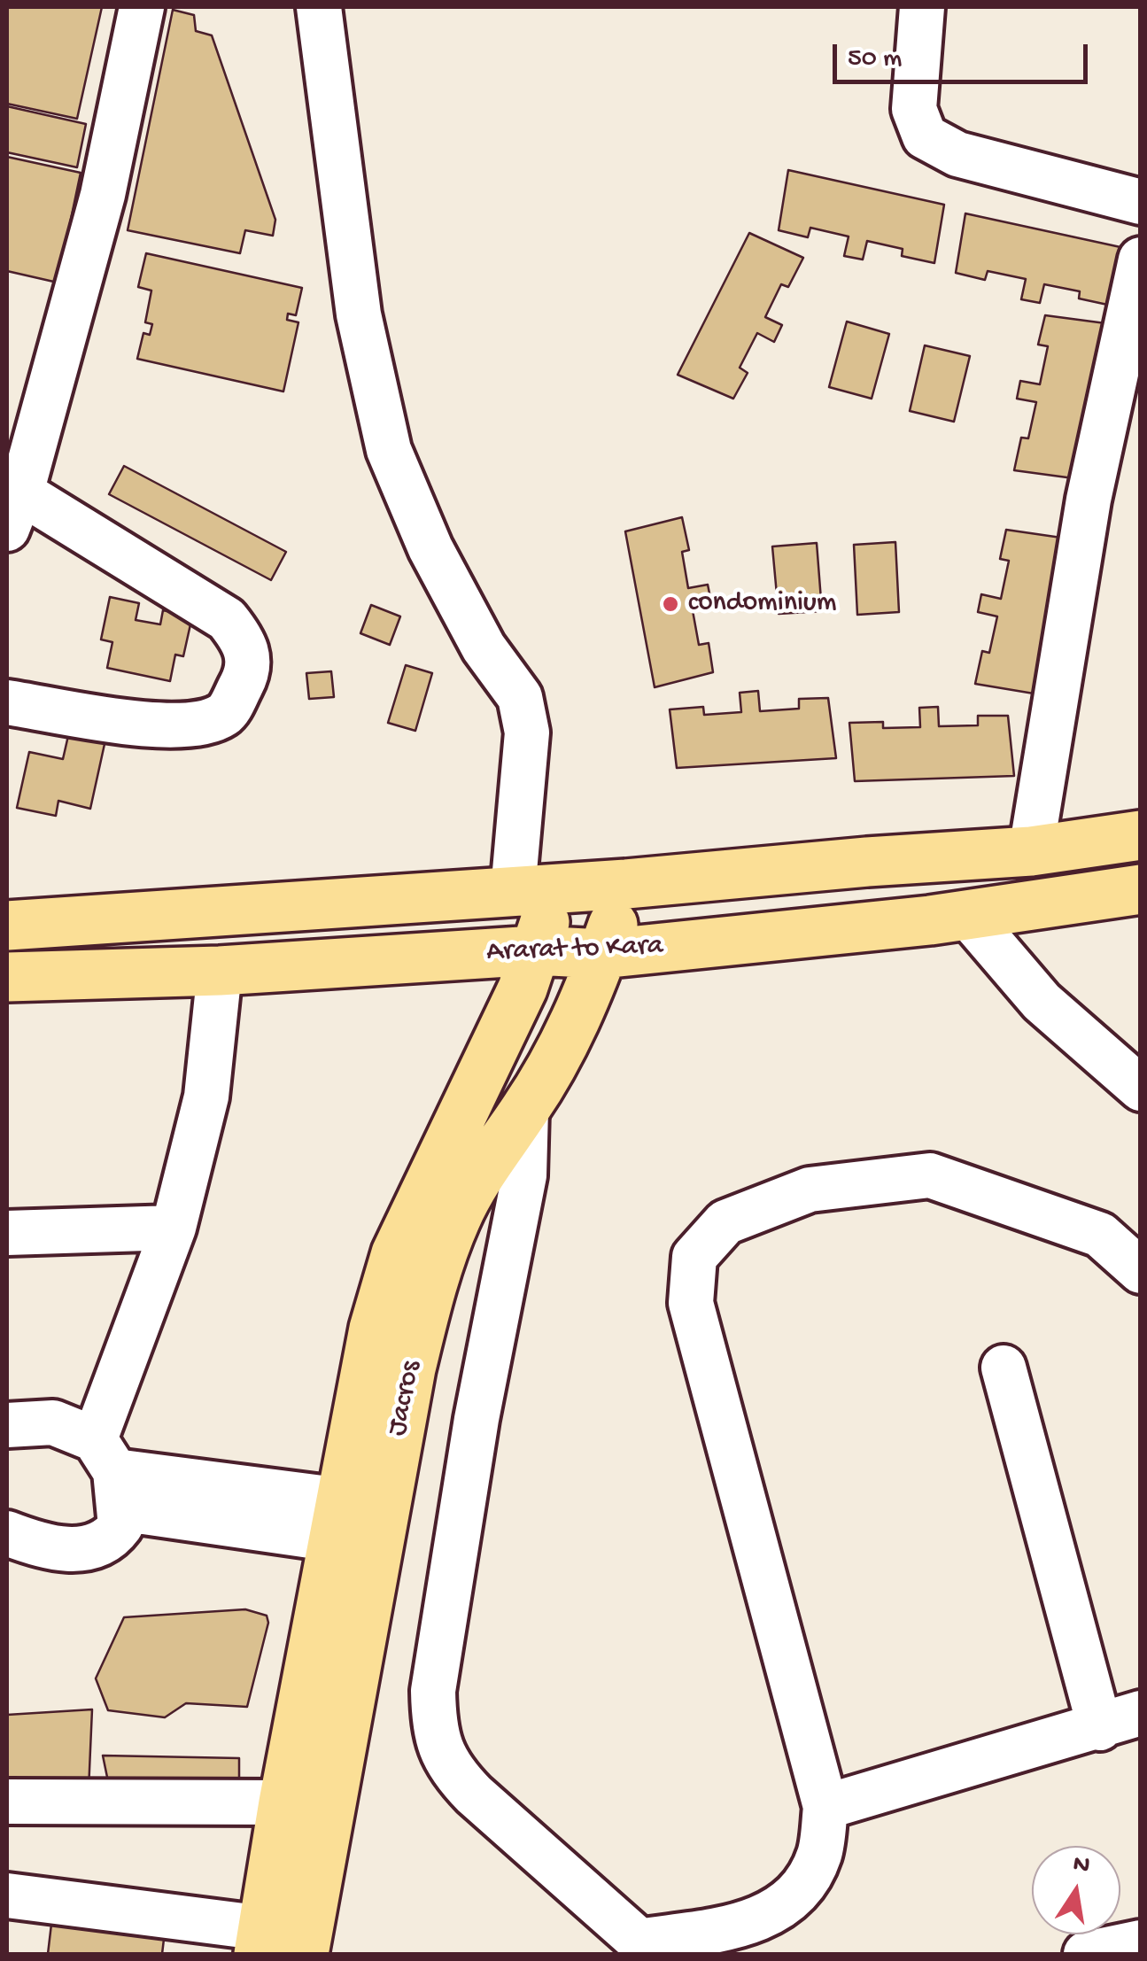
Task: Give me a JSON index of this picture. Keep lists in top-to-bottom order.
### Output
{
  "streets": {
    "main road": ["Ararat to Kara", "Jacros"]
  },
  "crossings": [
    ["Ararat to Kara", "Jacros"]
  ],
  "places": ["condominium"],
  "scale_bar": "50 m",
  "north": "top"
}
